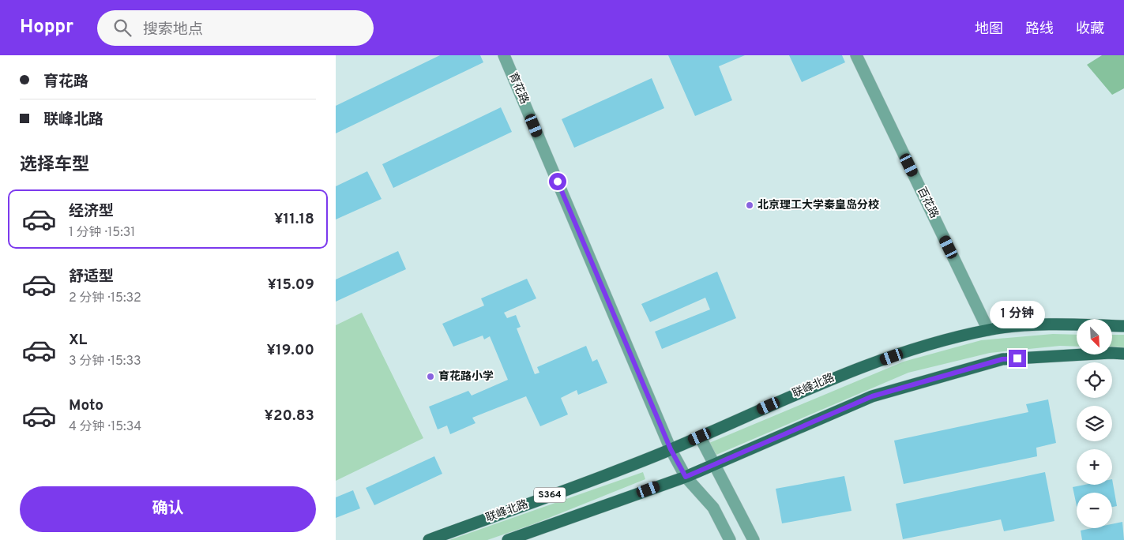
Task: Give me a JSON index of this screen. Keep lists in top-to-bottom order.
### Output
{
  "streets": {
    "main road": ["联峰北路", "S364"],
    "street": ["育花路", "百花路"]
  },
  "crossings": [
    ["育花路", "联峰北路"],
    ["育花路", "S364"],
    ["百花路", "联峰北路"]
  ],
  "places": ["北京理工大学秦皇岛分校", "育花路小学"],
  "north": "bottom right",
  "page": {
    "header": "Hoppr",
    "search": "搜索地点",
    "nav": ["地图", "路线", "收藏"],
    "banner": ["育花路", "联峰北路"],
    "heading": "选择车型",
    "list": [
      {
        "name": "经济型",
        "note": "1 分钟 · 15:31",
        "value": "¥11.18"
      },
      {
        "name": "舒适型",
        "note": "2 分钟 · 15:32",
        "value": "¥15.09"
      },
      {
        "name": "XL",
        "note": "3 分钟 · 15:33",
        "value": "¥19.00"
      },
      {
        "name": "Moto",
        "note": "4 分钟 · 15:34",
        "value": "¥20.83"
      }
    ],
    "bubble": "1 分钟",
    "map_buttons": ["+", "−"],
    "buttons": "确认"
  }
}
